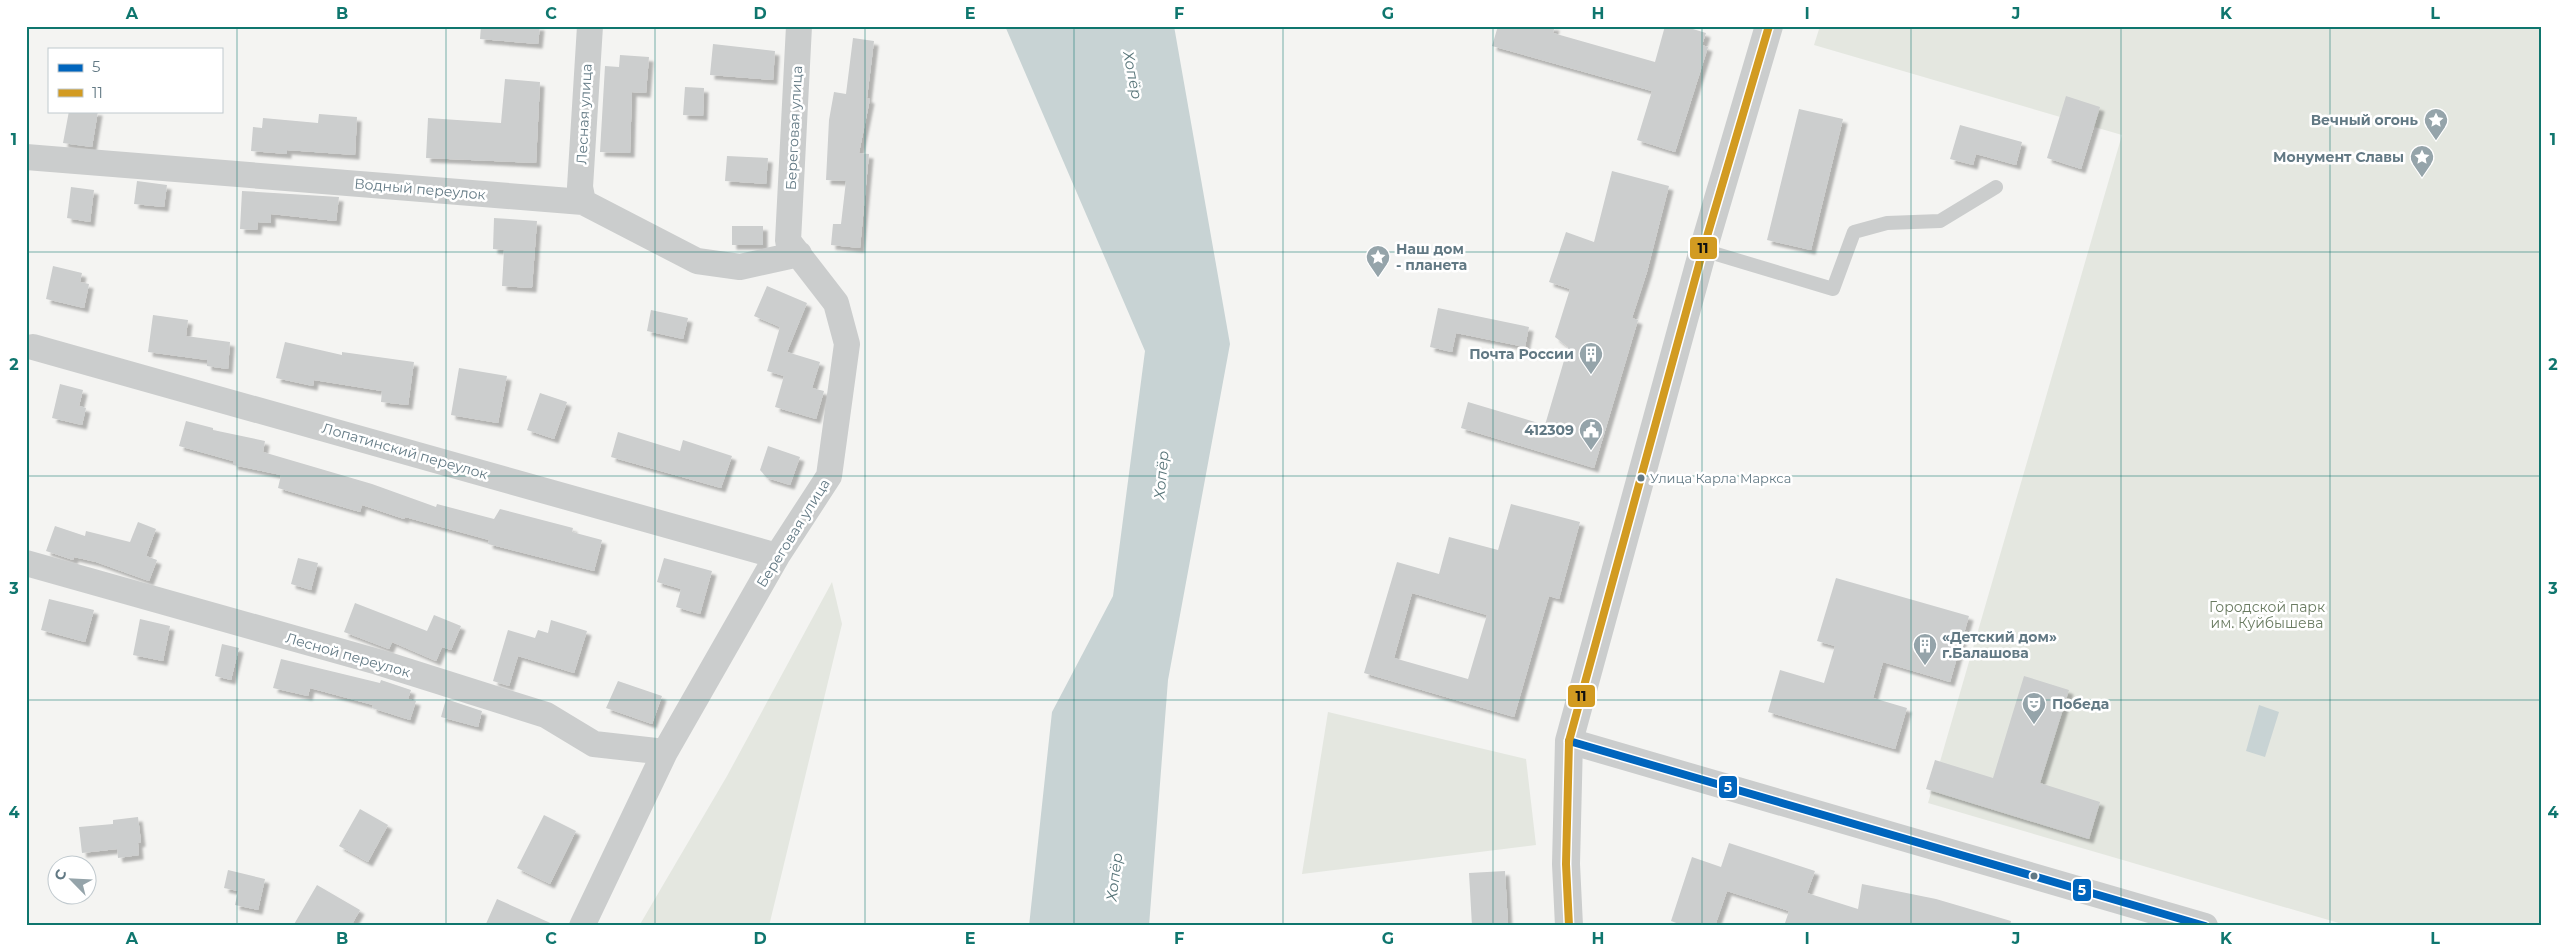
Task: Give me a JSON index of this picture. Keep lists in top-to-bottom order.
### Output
{
  "streets": {
    "street": [
      "Лесная улица",
      "Береговая улица",
      "Водный переулок",
      "Лопатинский переулок",
      "Лесной переулок"
    ]
  },
  "crossings": [
    ["Лесная улица", "Водный переулок"],
    ["Береговая улица", "Водный переулок"],
    ["Береговая улица", "Лопатинский переулок"],
    ["Береговая улица", "Лесной переулок"]
  ],
  "water": ["Хопёр"],
  "parks": ["Городской парк им. Куйбышева"],
  "places": {
    "place": ["Вечный огонь", "Монумент Славы", "Наш дом - планета"],
    "building": ["Почта России", "«Детский дом» г.Балашова"],
    "public building": ["412309"],
    "other": ["Улица Карла Маркса"],
    "theatre": ["Победа"]
  },
  "lines": ["transit line 11", "transit line 5"],
  "legend": ["5", "11"],
  "north": "top left",
  "grid": {
    "columns": [
      "A",
      "B",
      "C",
      "D",
      "E",
      "F",
      "G",
      "H",
      "I",
      "J",
      "K",
      "L"
    ],
    "rows": [
      "1",
      "2",
      "3",
      "4"
    ]
  }
}
